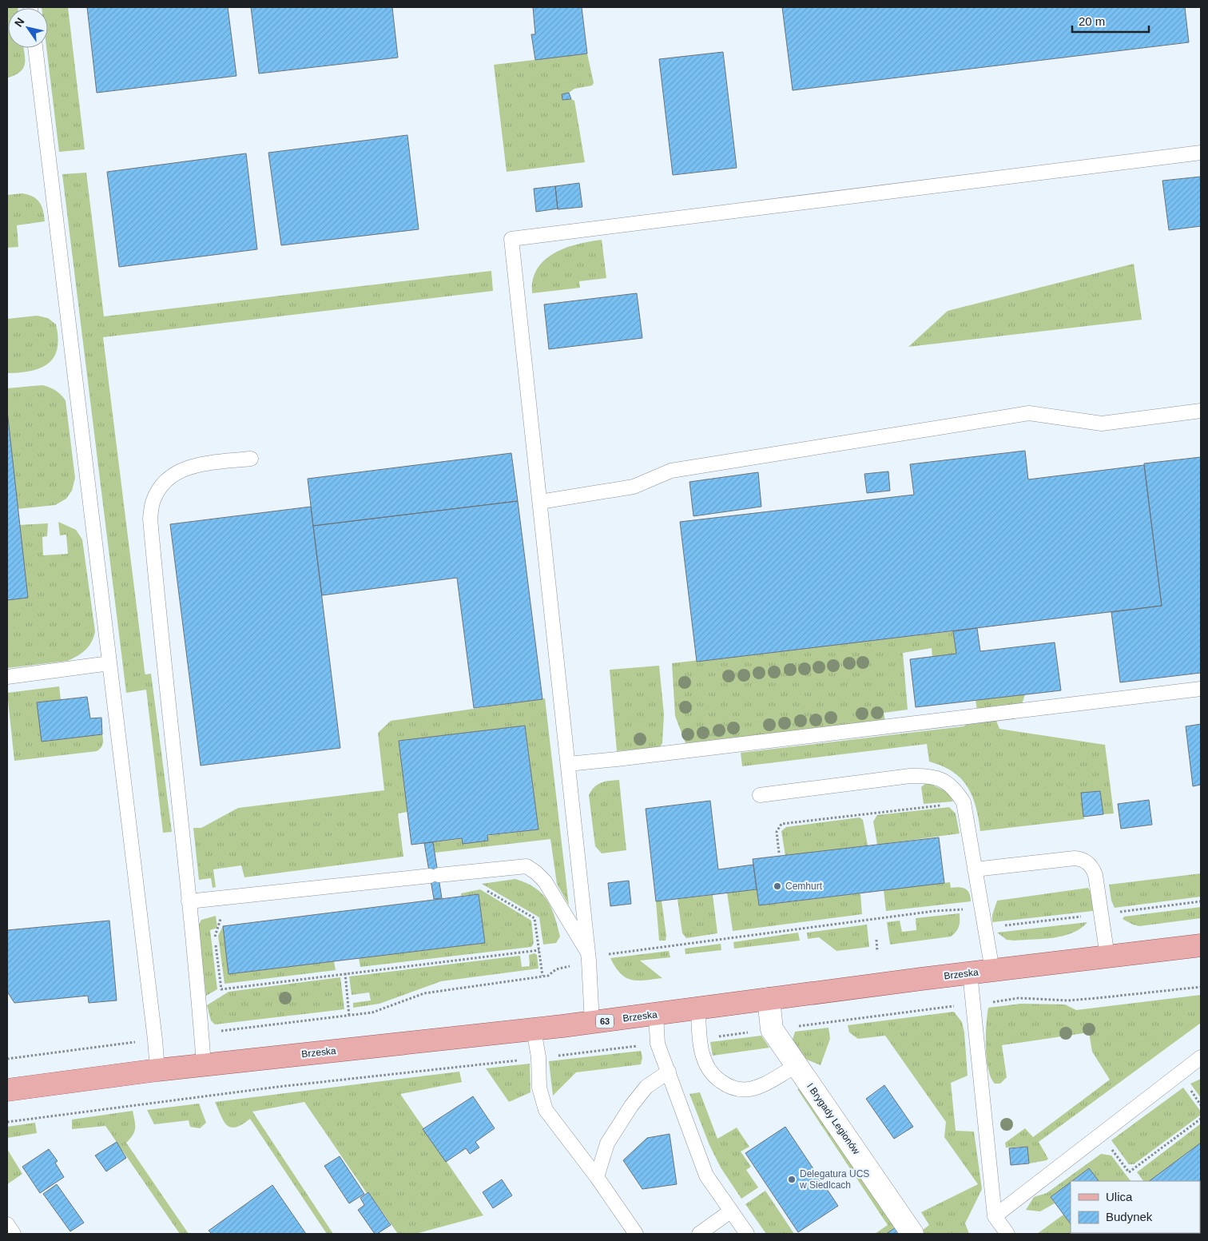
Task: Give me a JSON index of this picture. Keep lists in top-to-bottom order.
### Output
{
  "streets": {
    "main road": ["Brzeska", "63"],
    "street": ["I Brygady Legionów"]
  },
  "crossings": [
    ["Brzeska", "I Brygady Legionów"]
  ],
  "places": ["Cemhurt", "Delegatura UCS w Siedlcach"],
  "legend": ["Ulica", "Budynek"],
  "scale_bar": "20 m",
  "north": "top left"
}
